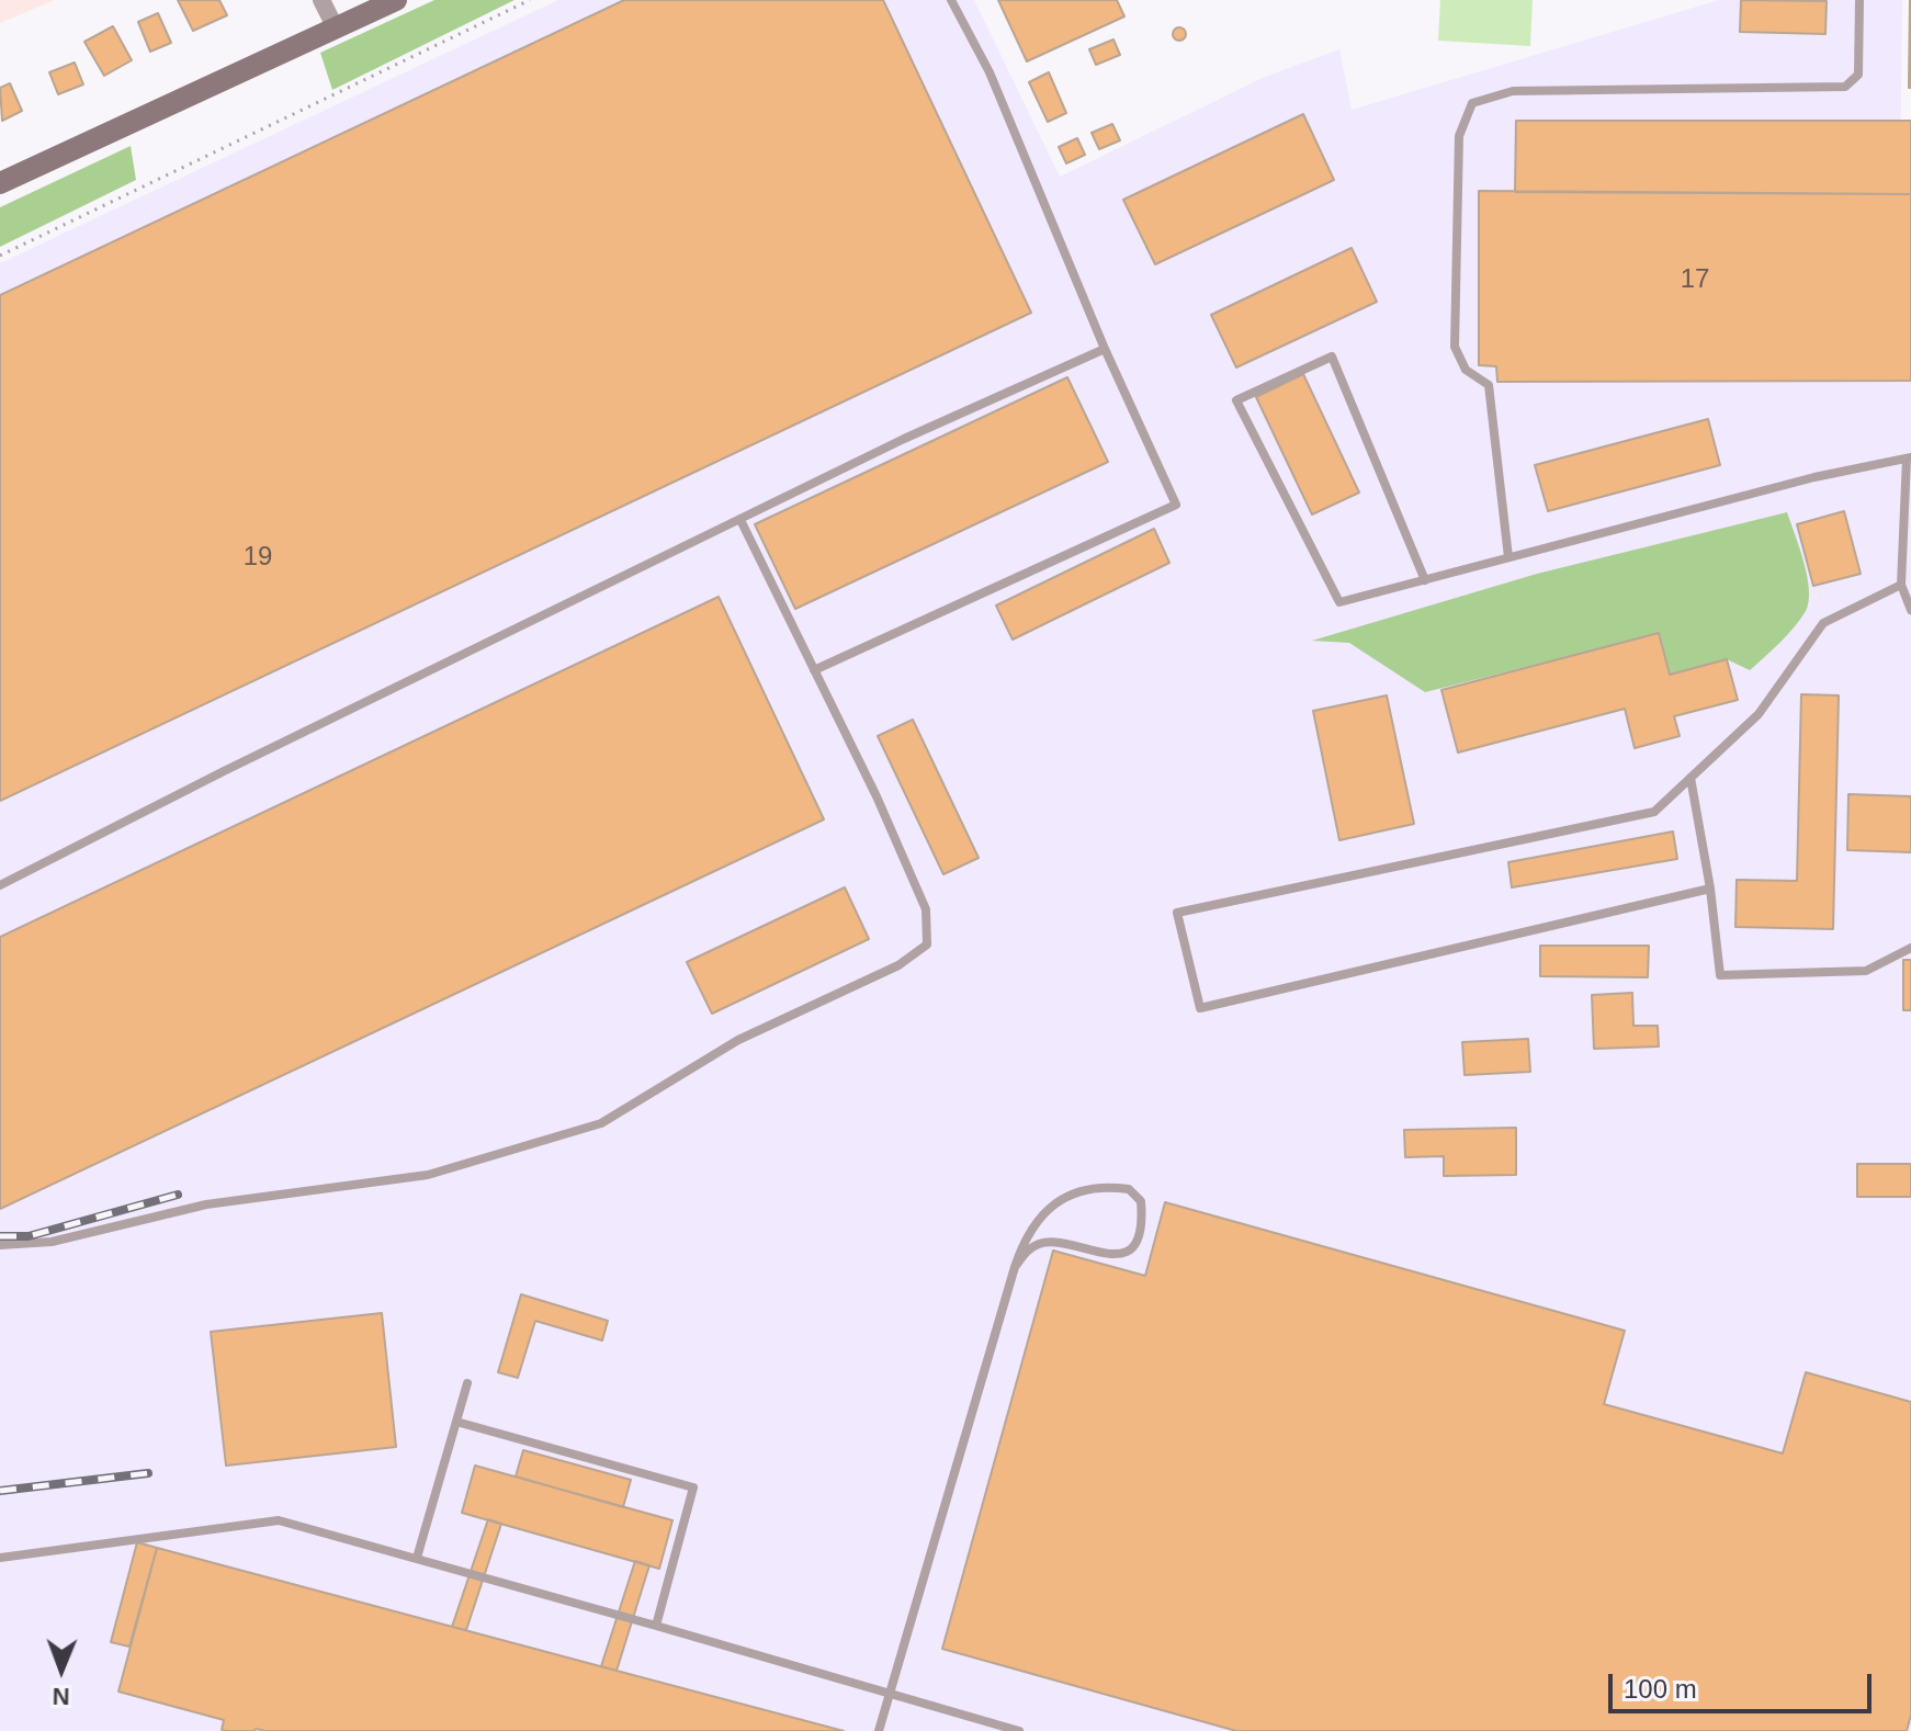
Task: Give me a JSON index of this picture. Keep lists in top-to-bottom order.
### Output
{
  "house_numbers": ["17", "19"],
  "scale_bar": "100 m",
  "north": "bottom"
}
